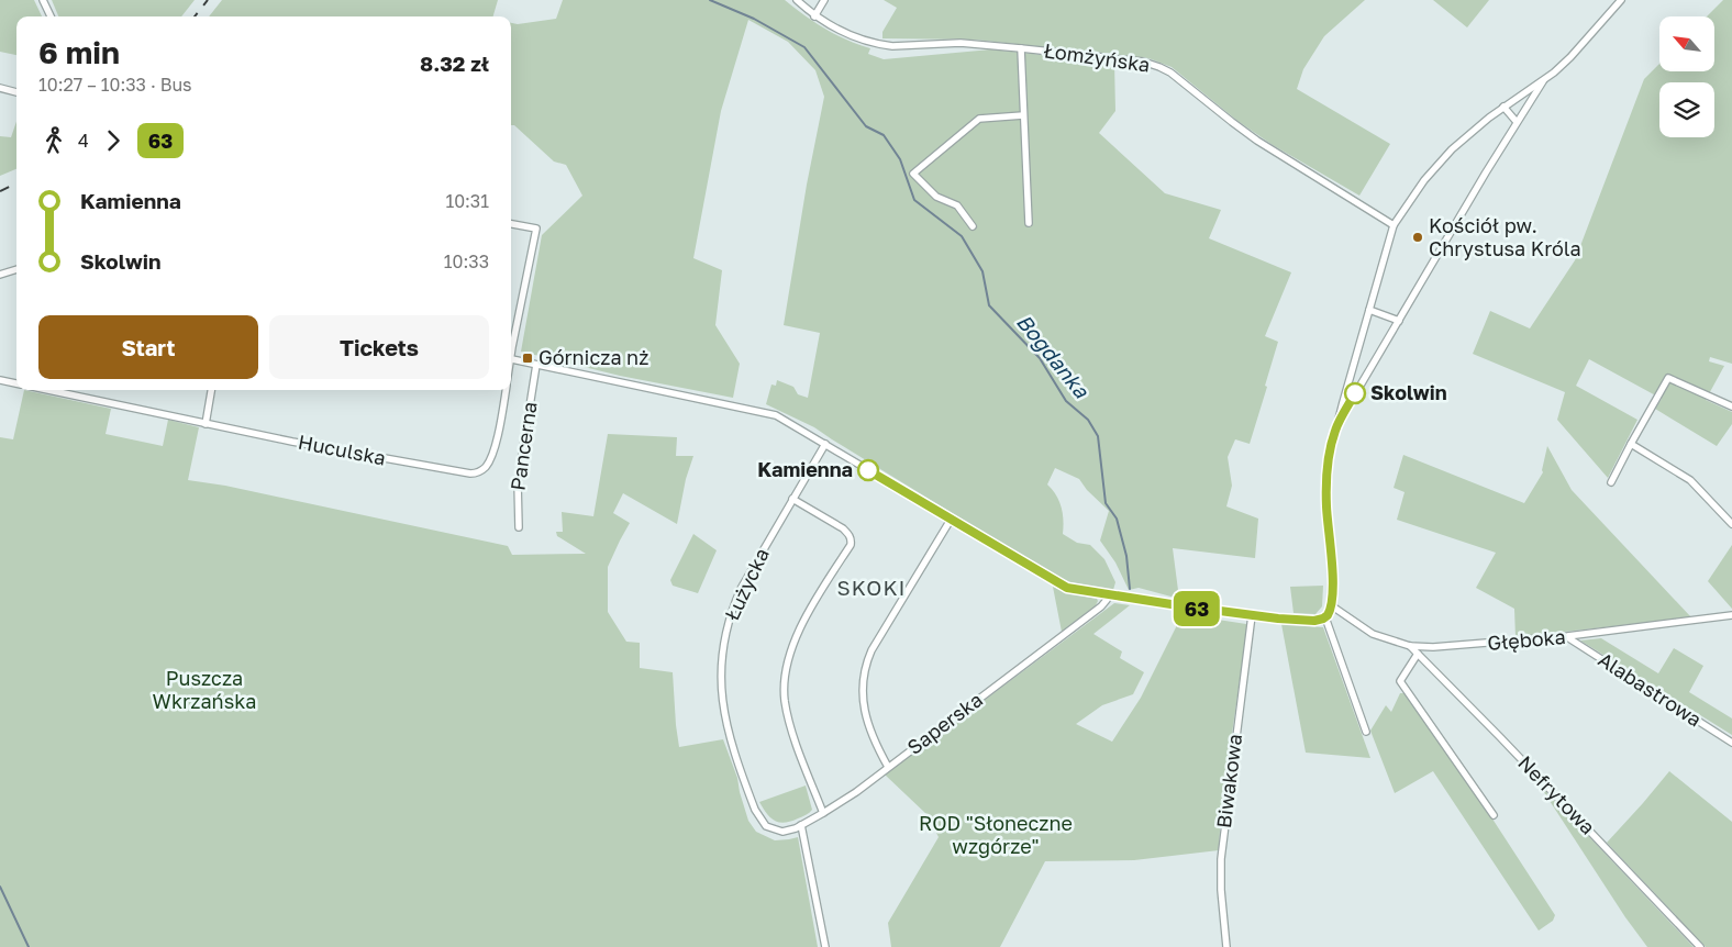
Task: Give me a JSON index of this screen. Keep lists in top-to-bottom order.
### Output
{
  "streets": {
    "street": [
      "Łomżyńska",
      "Pancerna",
      "Huculska",
      "Łużycka",
      "Głęboka",
      "Alabastrowa",
      "Saperska",
      "Biwakowa",
      "Nefrytowa"
    ]
  },
  "crossings": [
    ["Pancerna", "Huculska"],
    ["Łużycka", "Saperska"],
    ["Głęboka", "Alabastrowa"],
    ["Głęboka", "Nefrytowa"]
  ],
  "districts": ["SKOKI"],
  "water": ["Bogdanka"],
  "parks": ["Puszcza Wkrzańska", "ROD \"Słoneczne wzgórze\""],
  "places": {
    "other": ["Kościół pw. Chrystusa Króla", "Skolwin", "Kamienna"],
    "transit": ["Górnicza nż"]
  },
  "lines": ["bus line 63"],
  "north": "top left",
  "page": {
    "on_map": "63",
    "heading": ["6 min", "10:27 – 10:33 · Bus", "8.32 zł"],
    "legs": ["4", "63"],
    "list": [
      {
        "name": "Kamienna",
        "value": "10:31"
      },
      {
        "name": "Skolwin",
        "value": "10:33"
      }
    ],
    "buttons": ["Start", "Tickets"]
  }
}
